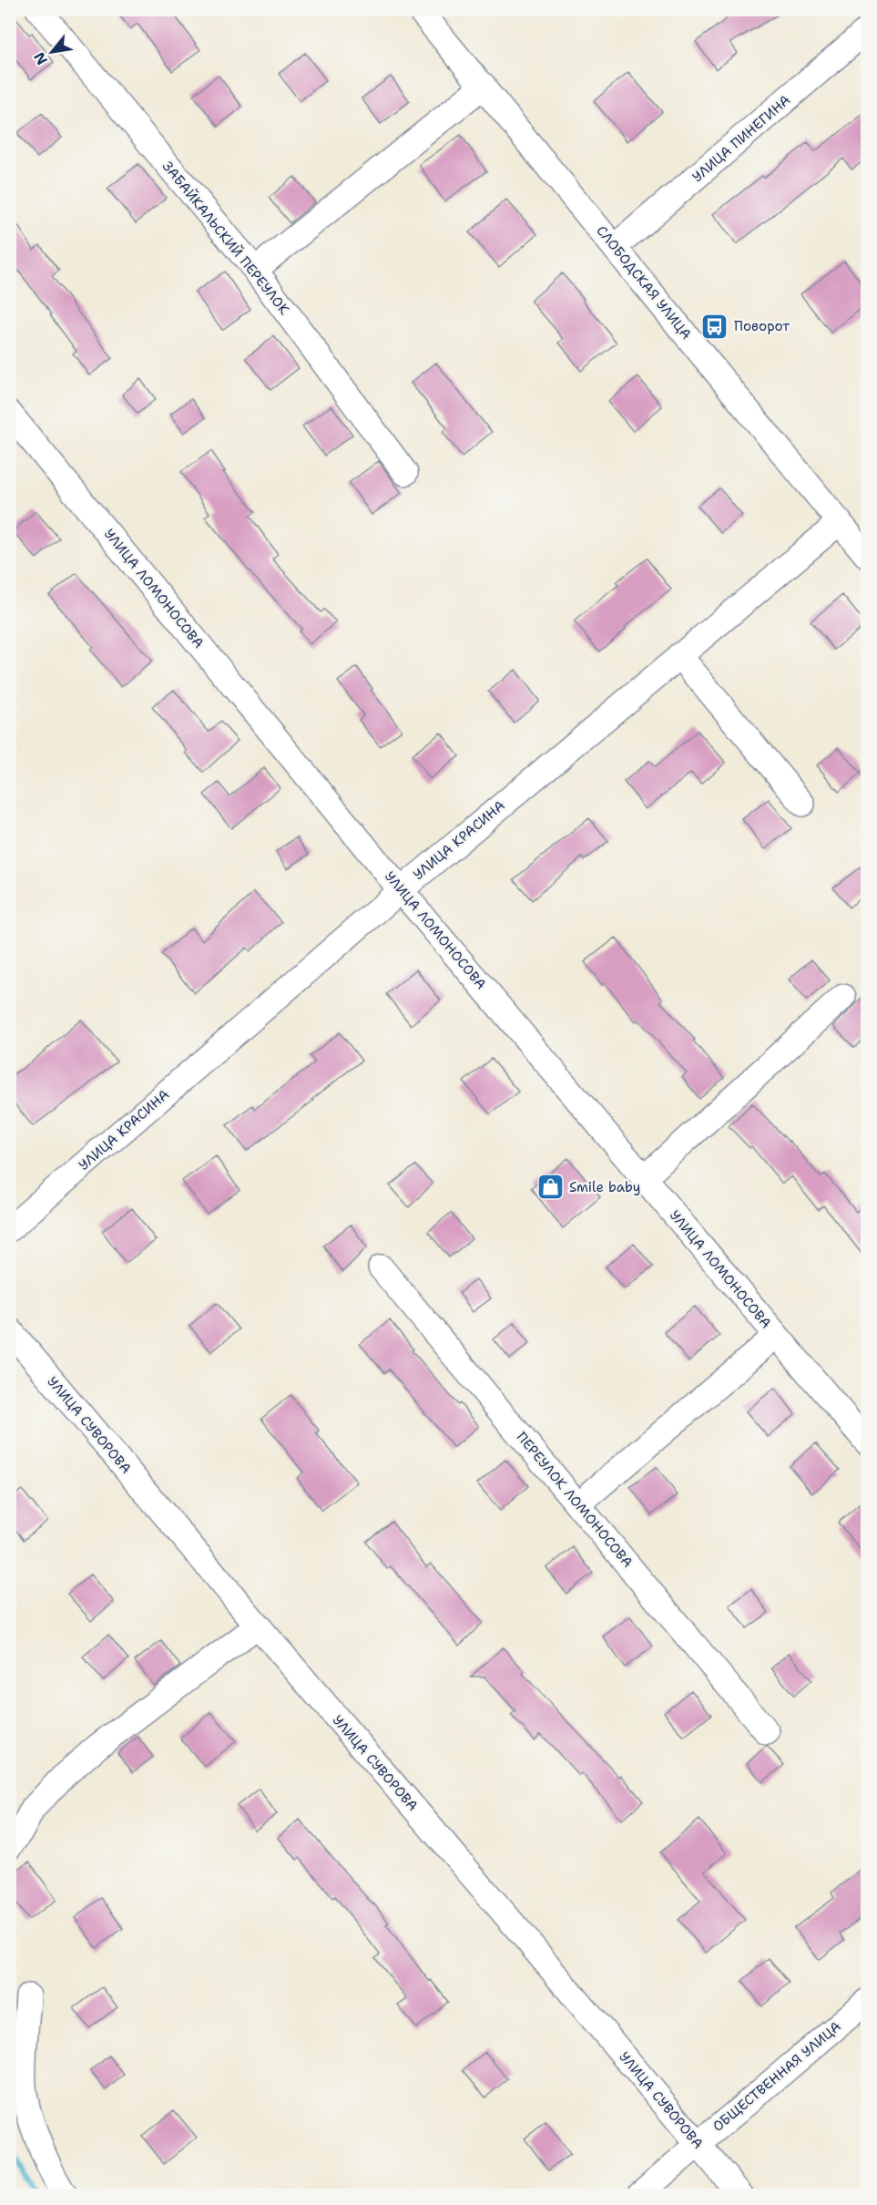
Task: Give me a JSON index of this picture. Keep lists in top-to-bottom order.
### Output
{
  "streets": {
    "street": [
      "УЛИЦА ПИНЕГИНА",
      "ЗАБАЙКАЛЬСКИЙ ПЕРЕУЛОК",
      "СЛОБОДСКАЯ УЛИЦА",
      "УЛИЦА ЛОМОНОСОВА",
      "УЛИЦА КРАСИНА",
      "УЛИЦА СУВОРОВА",
      "ПЕРЕУЛОК ЛОМОНОСОВА",
      "ОБЩЕСТВЕННАЯ УЛИЦА"
    ]
  },
  "crossings": [
    ["УЛИЦА ПИНЕГИНА", "СЛОБОДСКАЯ УЛИЦА"],
    ["СЛОБОДСКАЯ УЛИЦА", "УЛИЦА КРАСИНА"],
    ["УЛИЦА ЛОМОНОСОВА", "УЛИЦА КРАСИНА"],
    ["УЛИЦА СУВОРОВА", "ОБЩЕСТВЕННАЯ УЛИЦА"]
  ],
  "places": {
    "bus stop": ["Поворот"],
    "shop": ["Smile baby"]
  },
  "north": "bottom left"
}
